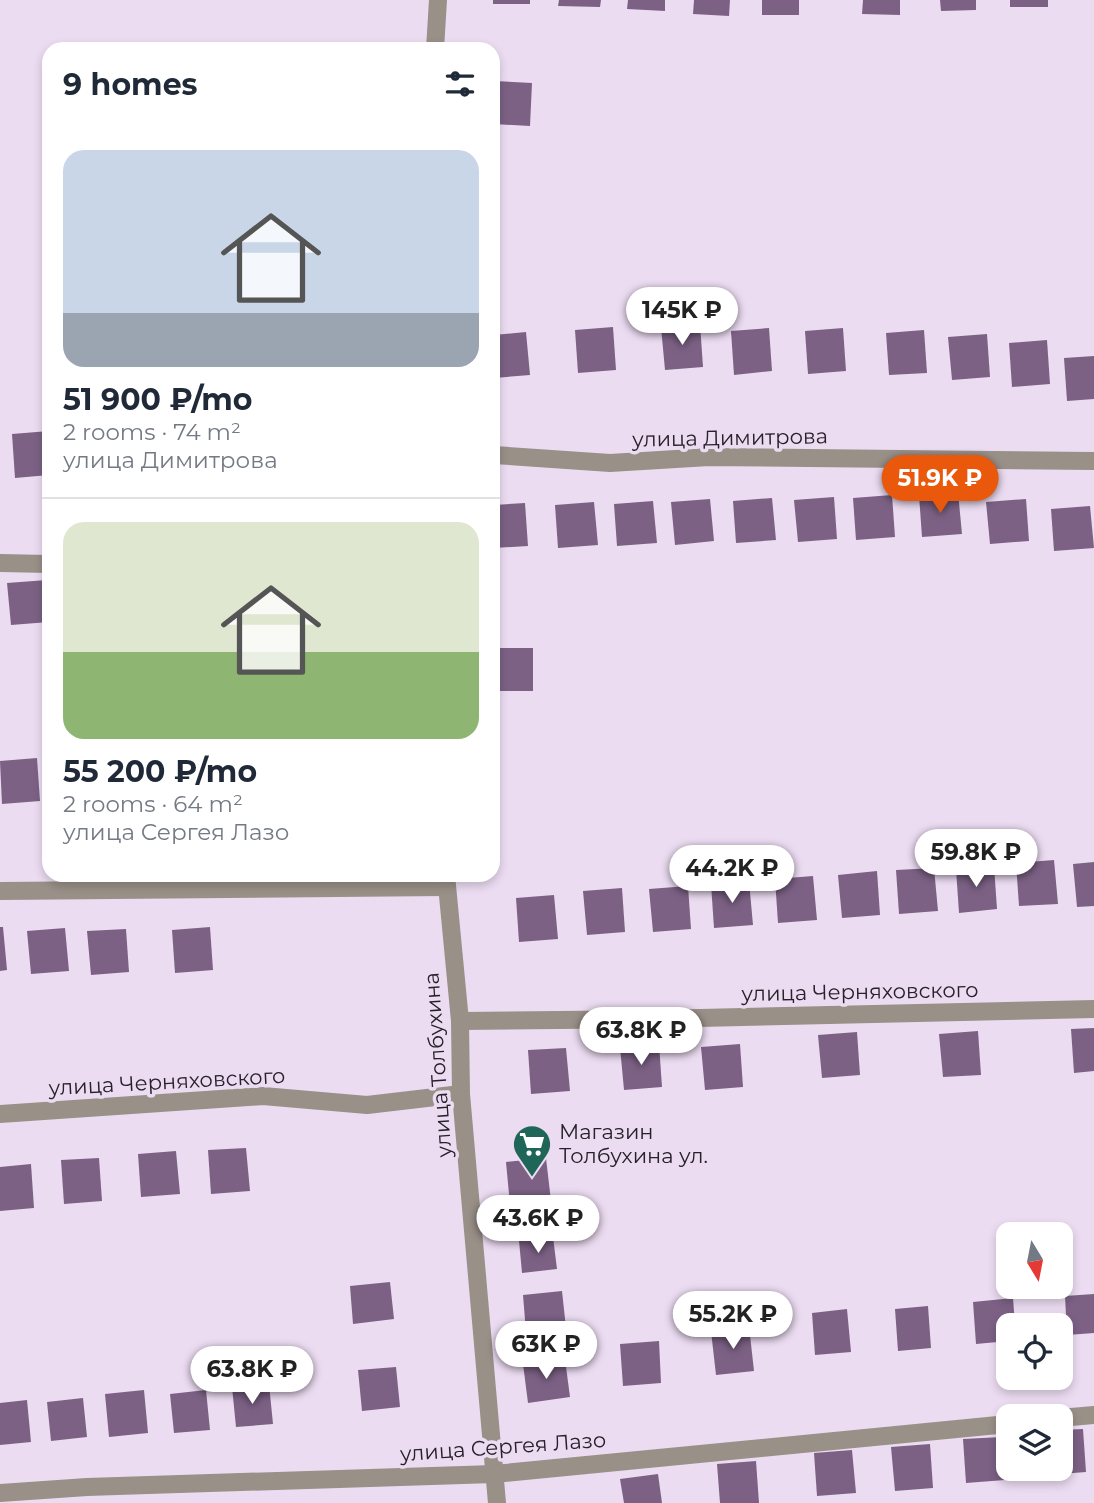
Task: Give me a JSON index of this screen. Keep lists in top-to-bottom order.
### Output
{
  "streets": {
    "street": [
      "улица Димитрова",
      "улица Черняховского",
      "улица Толбухина",
      "улица Сергея Лазо"
    ]
  },
  "crossings": [
    ["улица Черняховского", "улица Толбухина"],
    ["улица Толбухина", "улица Сергея Лазо"]
  ],
  "places": {
    "supermarket": ["Магазин Толбухина ул."]
  },
  "north": "bottom",
  "page": {
    "heading": "9 homes",
    "list": [
      {
        "name": "51 900 ₽/mo",
        "note": "2 rooms · 74 m² · улица Димитрова"
      },
      {
        "name": "55 200 ₽/mo",
        "note": "2 rooms · 64 m² · улица Сергея Лазо"
      }
    ],
    "price": [
      "145K ₽",
      "51.9K ₽",
      "59.8K ₽",
      "44.2K ₽",
      "63.8K ₽",
      "43.6K ₽",
      "55.2K ₽",
      "63K ₽",
      "63.8K ₽"
    ]
  }
}
